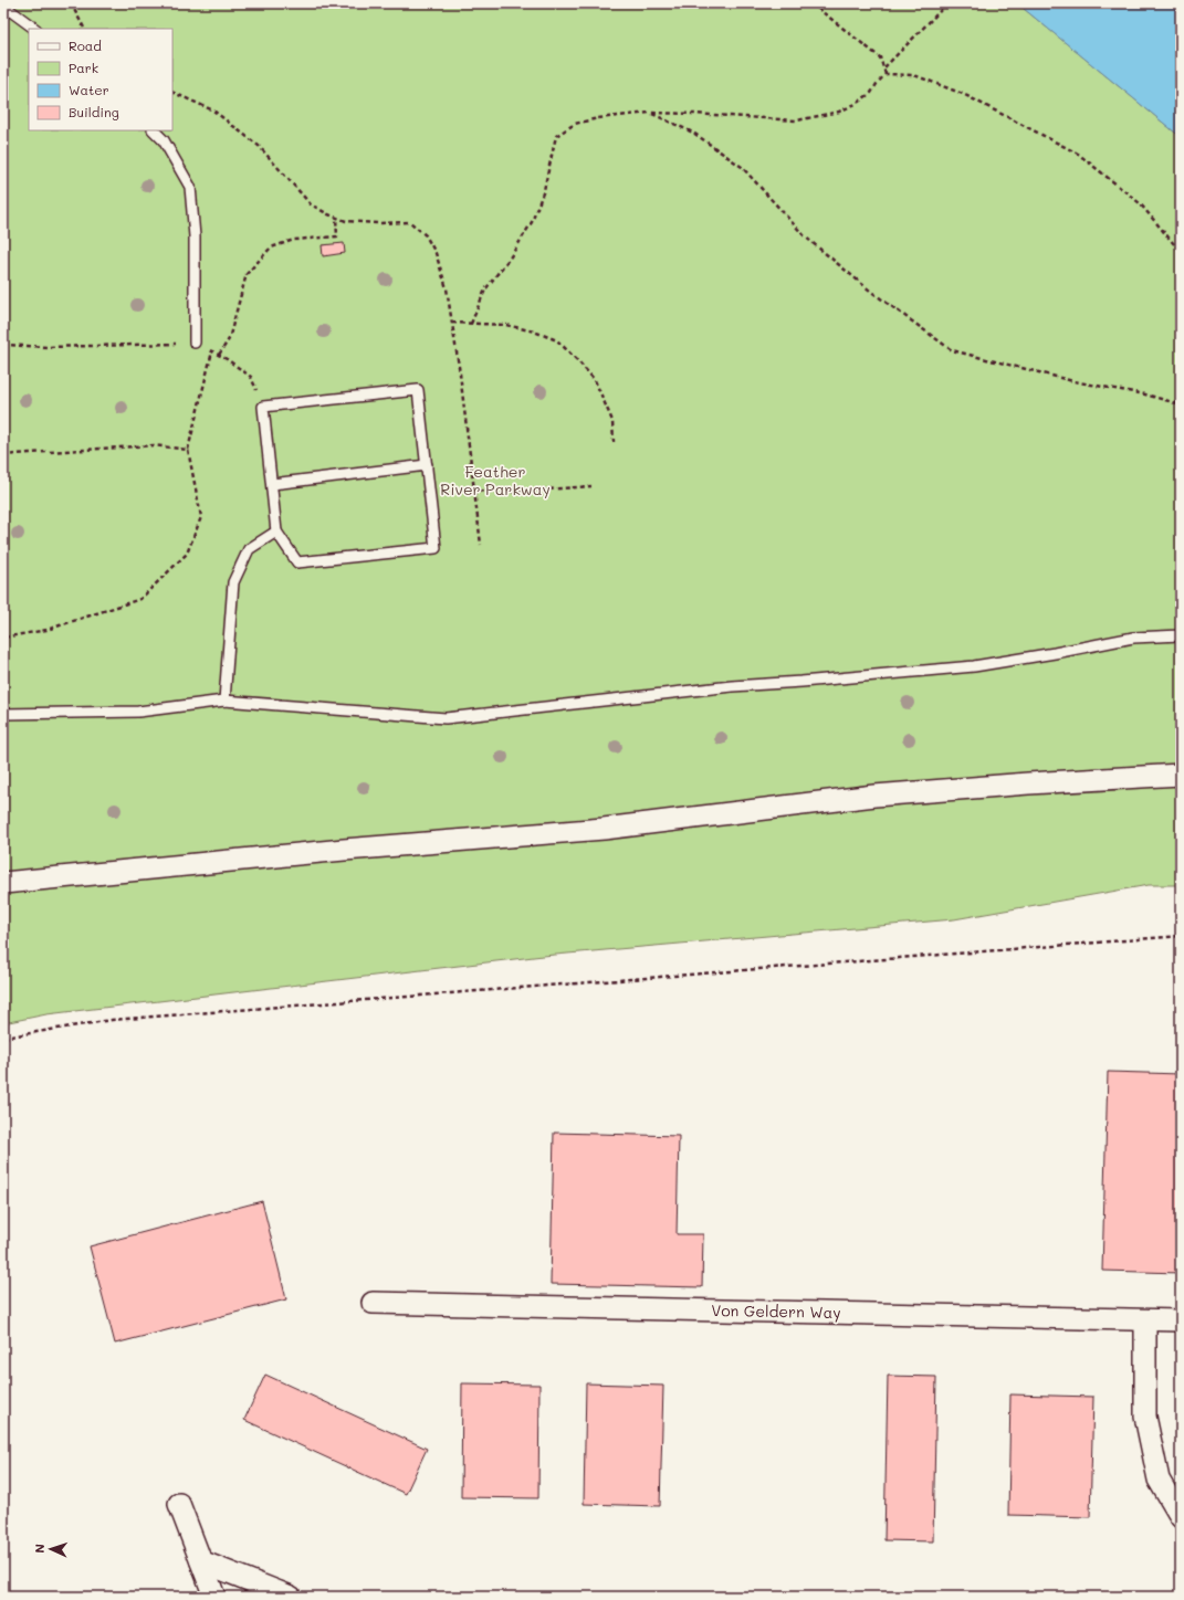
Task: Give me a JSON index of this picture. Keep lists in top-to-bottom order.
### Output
{
  "streets": {
    "street": ["Von Geldern Way"]
  },
  "parks": ["Feather River Parkway"],
  "legend": [
    "Road",
    "Park",
    "Water",
    "Building"
  ],
  "north": "left"
}
